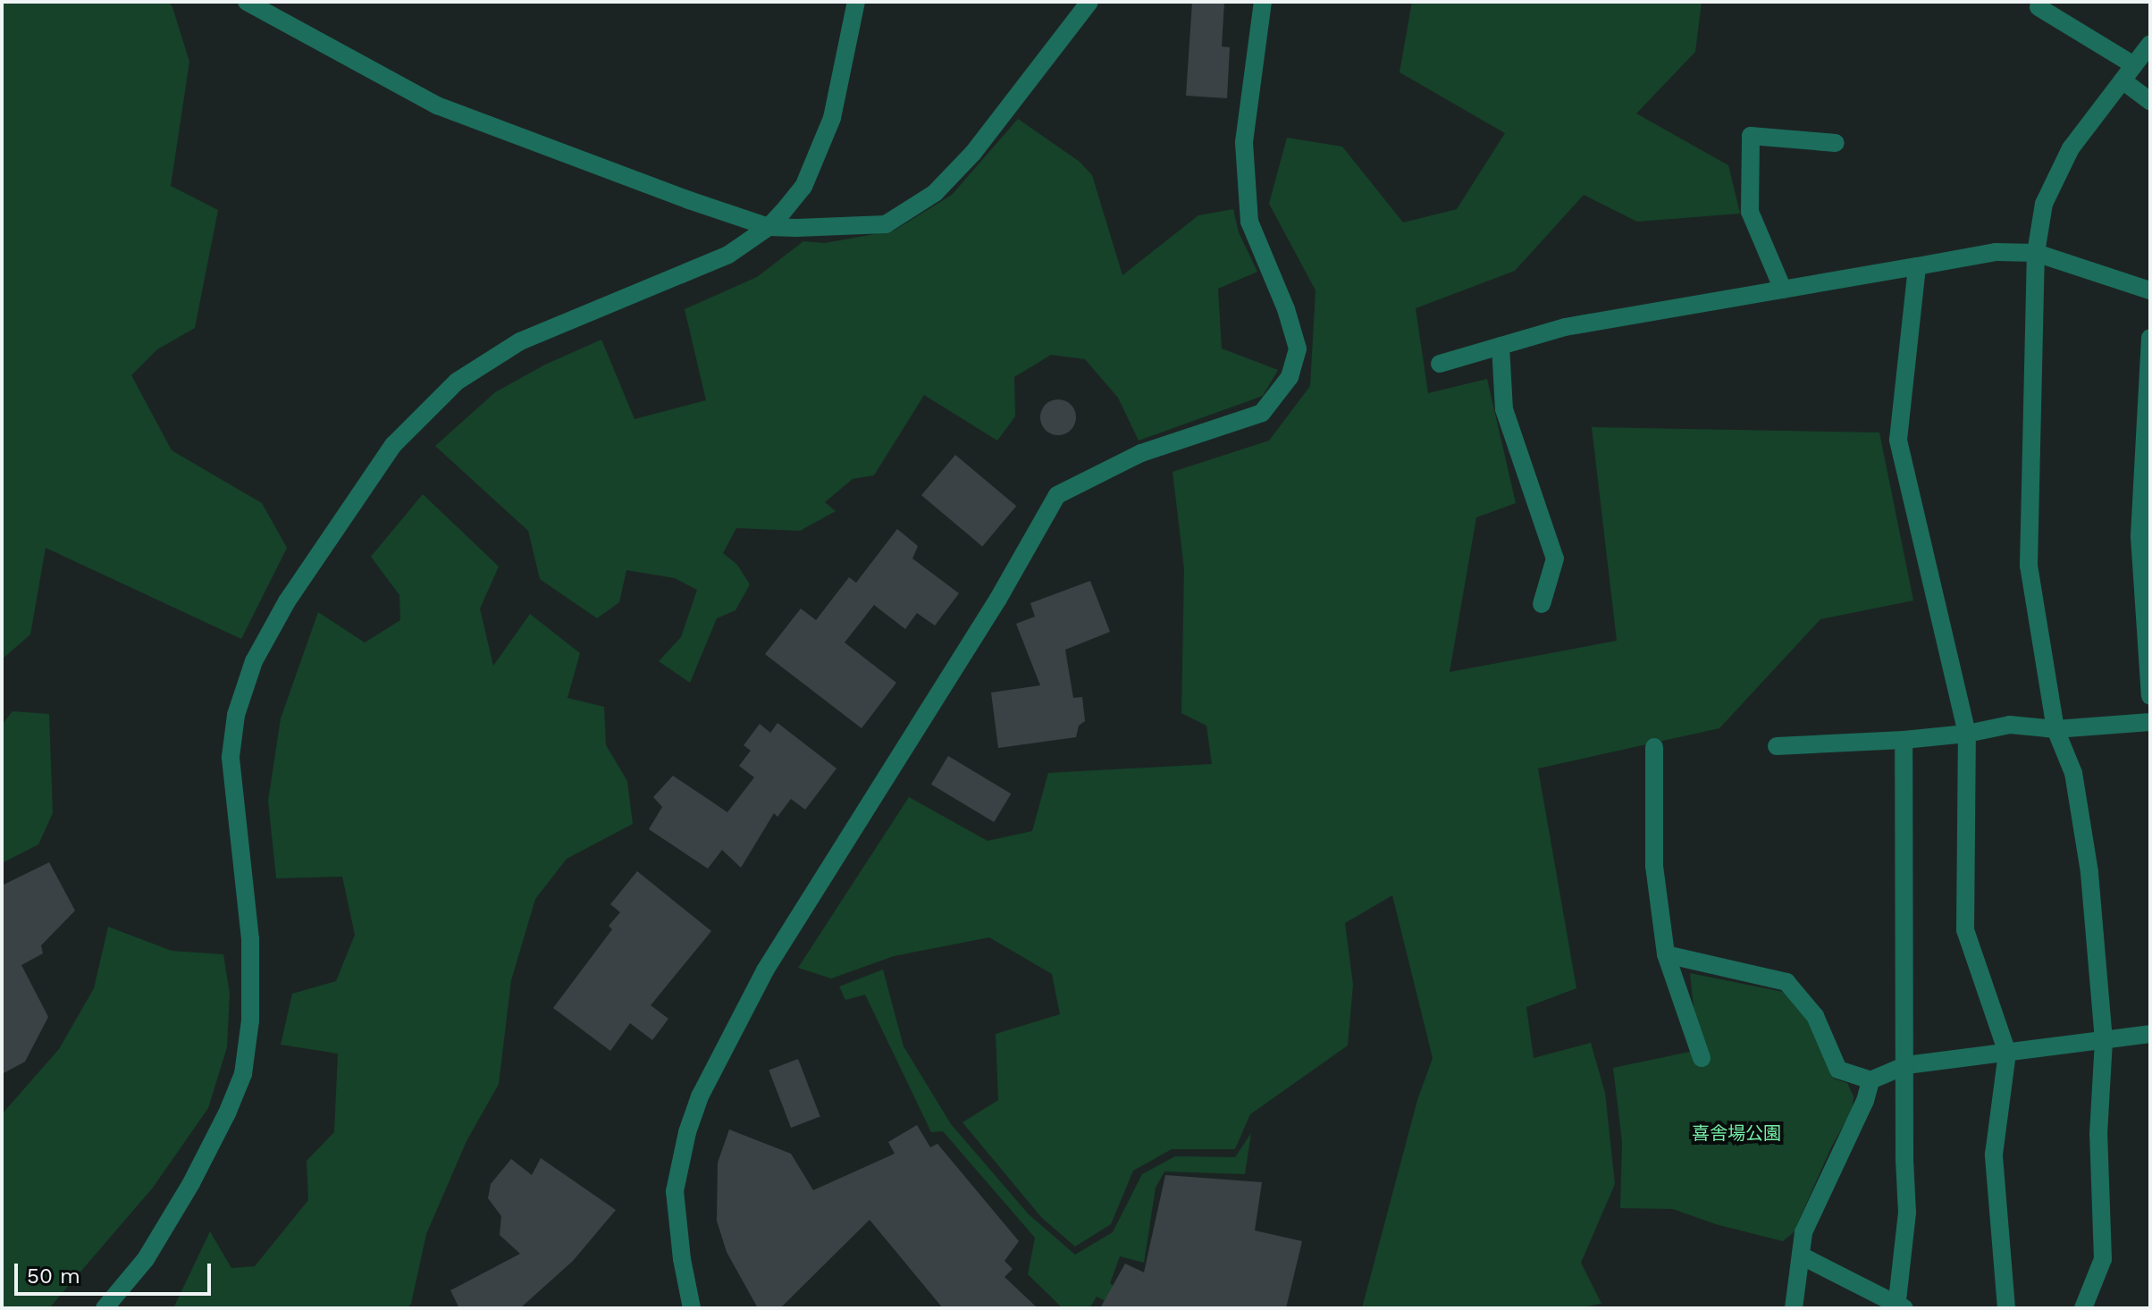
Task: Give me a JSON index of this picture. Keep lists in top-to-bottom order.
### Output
{
  "parks": ["喜舎場公園"],
  "scale_bar": "50 m"
}
